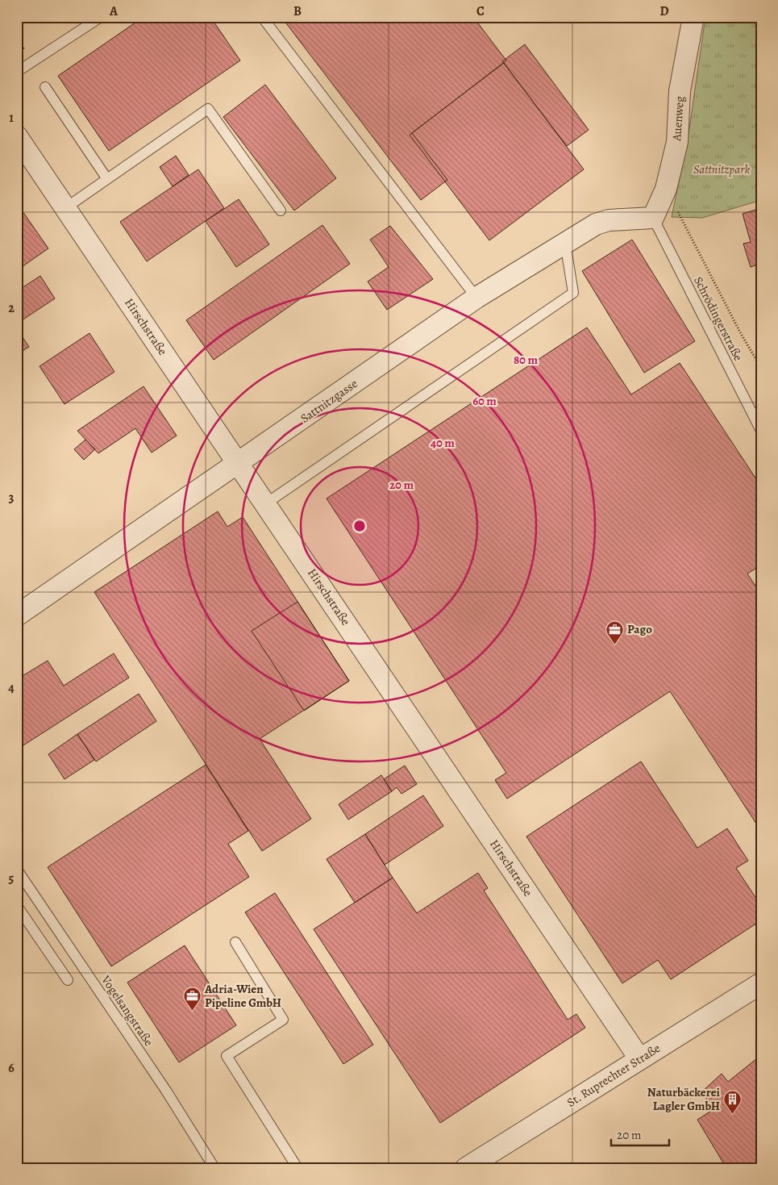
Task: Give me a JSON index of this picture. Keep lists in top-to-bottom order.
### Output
{
  "streets": {
    "street": [
      "Auenweg",
      "Hirschstraße",
      "Sattnitzgasse",
      "St. Ruprechter Straße"
    ],
    "lane": ["Schrödingerstraße", "Vogelsangstraße"]
  },
  "crossings": [
    ["Auenweg", "Schrödingerstraße"],
    ["Auenweg", "Sattnitzgasse"],
    ["Schrödingerstraße", "Sattnitzgasse"],
    ["Hirschstraße", "Sattnitzgasse"],
    ["Hirschstraße", "St. Ruprechter Straße"]
  ],
  "parks": ["Sattnitzpark"],
  "places": {
    "office": ["Pago", "Adria-Wien Pipeline GmbH"],
    "building": ["Naturbäckerei Lagler GmbH"]
  },
  "scale_bar": "20 m",
  "grid": {
    "columns": [
      "A",
      "B",
      "C",
      "D"
    ],
    "rows": [
      "1",
      "2",
      "3",
      "4",
      "5",
      "6"
    ]
  },
  "rings": [
    "80 m",
    "60 m",
    "40 m",
    "20 m"
  ]
}
